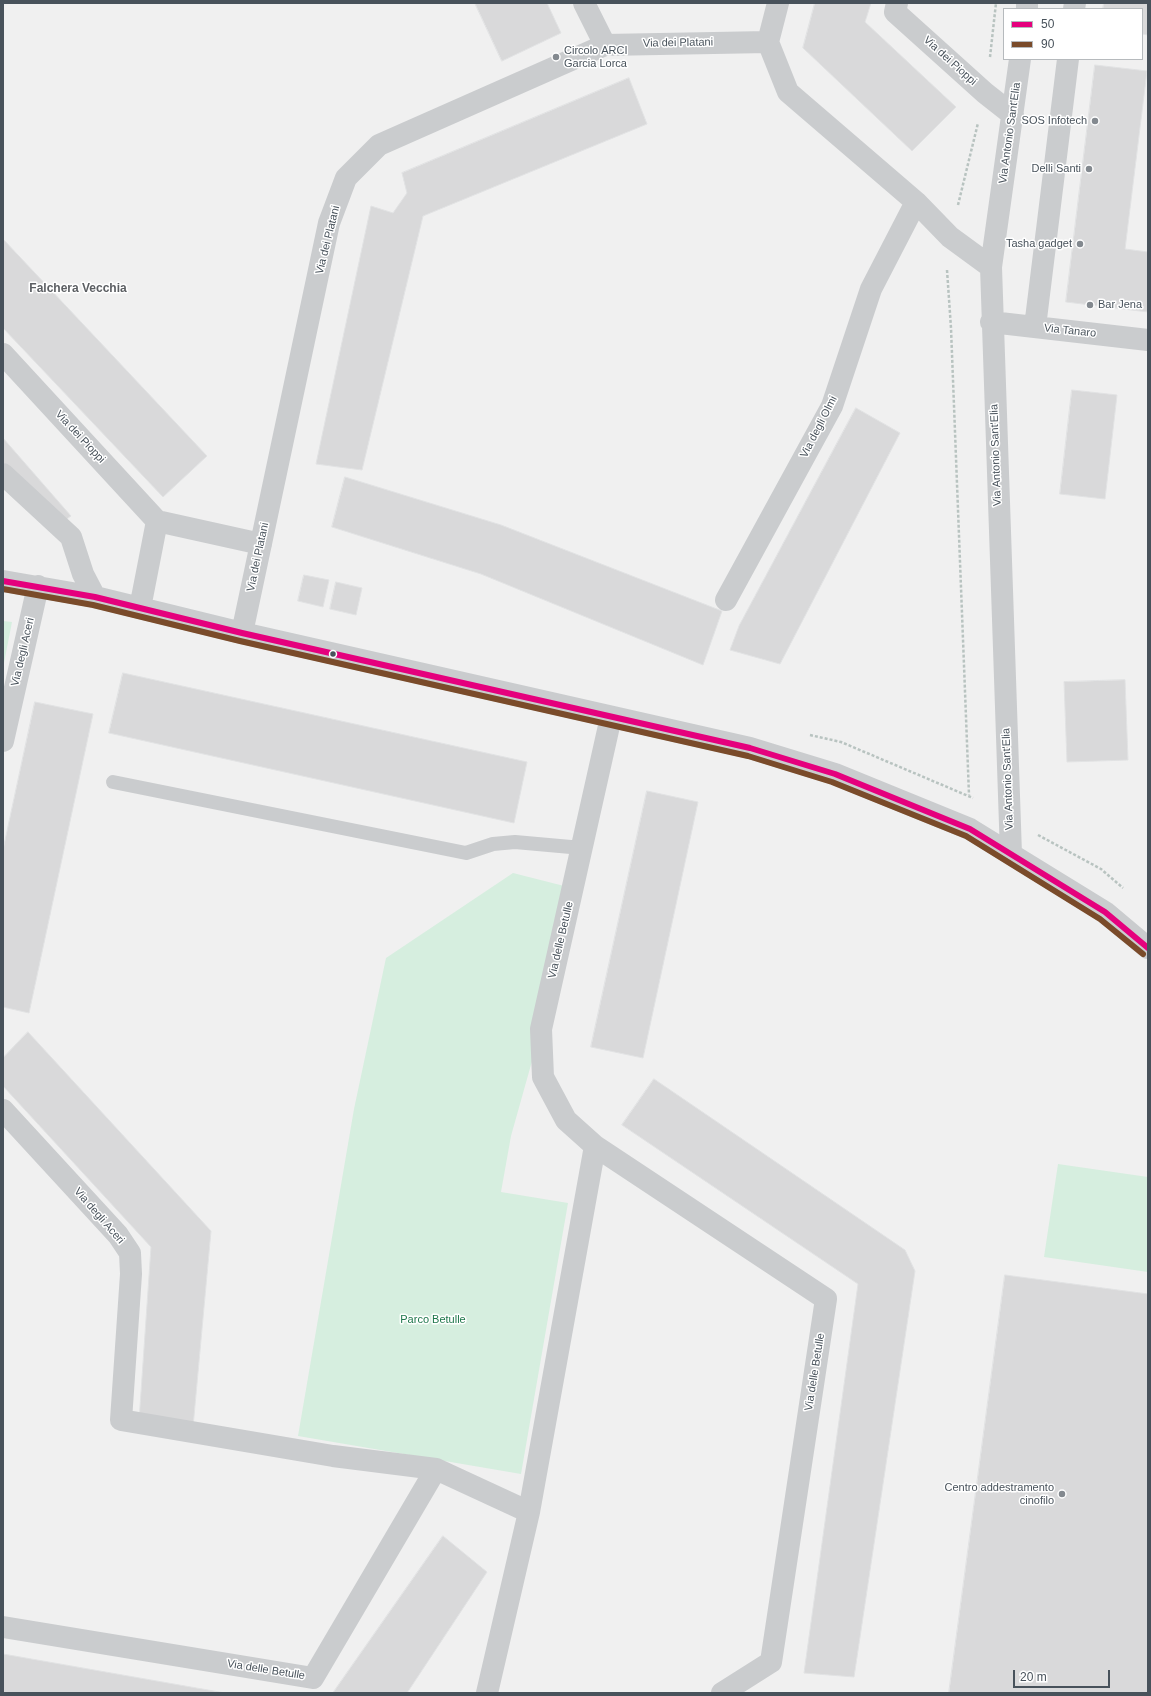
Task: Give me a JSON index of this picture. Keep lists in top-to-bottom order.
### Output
{
  "streets": {
    "street": [
      "Via dei Platani",
      "Via dei Pioppi",
      "Via Antonio Sant'Elia",
      "Via Tanaro",
      "Via degli Olmi",
      "Via degli Aceri",
      "Via delle Betulle"
    ]
  },
  "crossings": [
    ["Via dei Pioppi", "Via Antonio Sant'Elia"],
    ["Via Antonio Sant'Elia", "Via Tanaro"],
    ["Via degli Aceri", "Via delle Betulle"]
  ],
  "districts": ["Falchera Vecchia"],
  "parks": ["Parco Betulle"],
  "places": [
    "Circolo ARCI Garcia Lorca",
    "SOS Infotech",
    "Delli Santi",
    "Tasha gadget",
    "Bar Jena",
    "Centro addestramento cinofilo"
  ],
  "lines": ["transit line 50", "transit line 90"],
  "legend": ["50", "90"],
  "scale_bar": "20 m"
}
